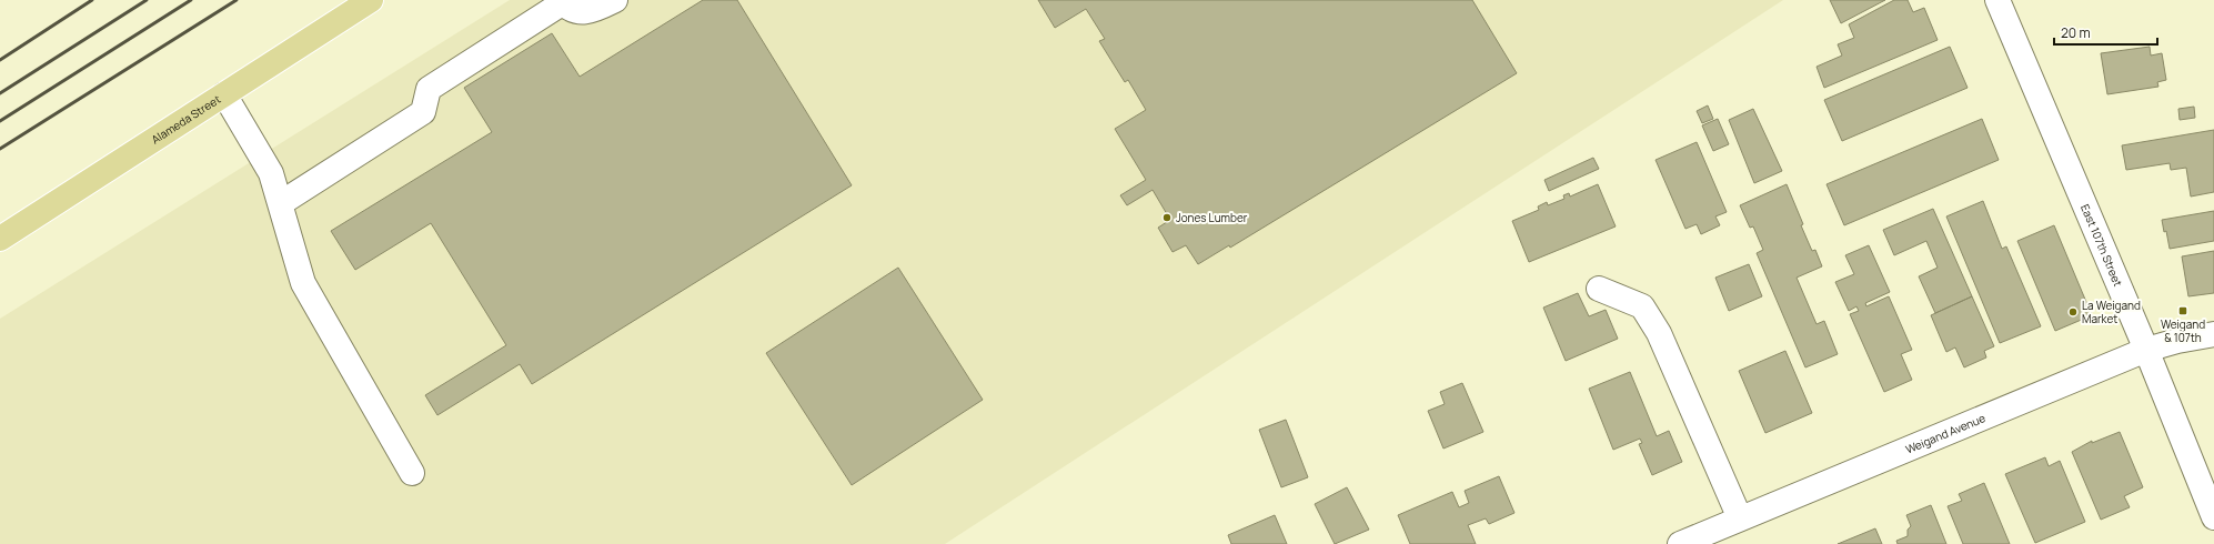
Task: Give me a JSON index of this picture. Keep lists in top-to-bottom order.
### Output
{
  "streets": {
    "main road": ["Alameda Street"],
    "street": ["East 107th Street", "Weigand Avenue"]
  },
  "crossings": [
    ["East 107th Street", "Weigand Avenue"]
  ],
  "places": {
    "other": ["Jones Lumber", "La Weigand Market"],
    "transit": ["Weigand & 107th"]
  },
  "scale_bar": "20 m"
}
